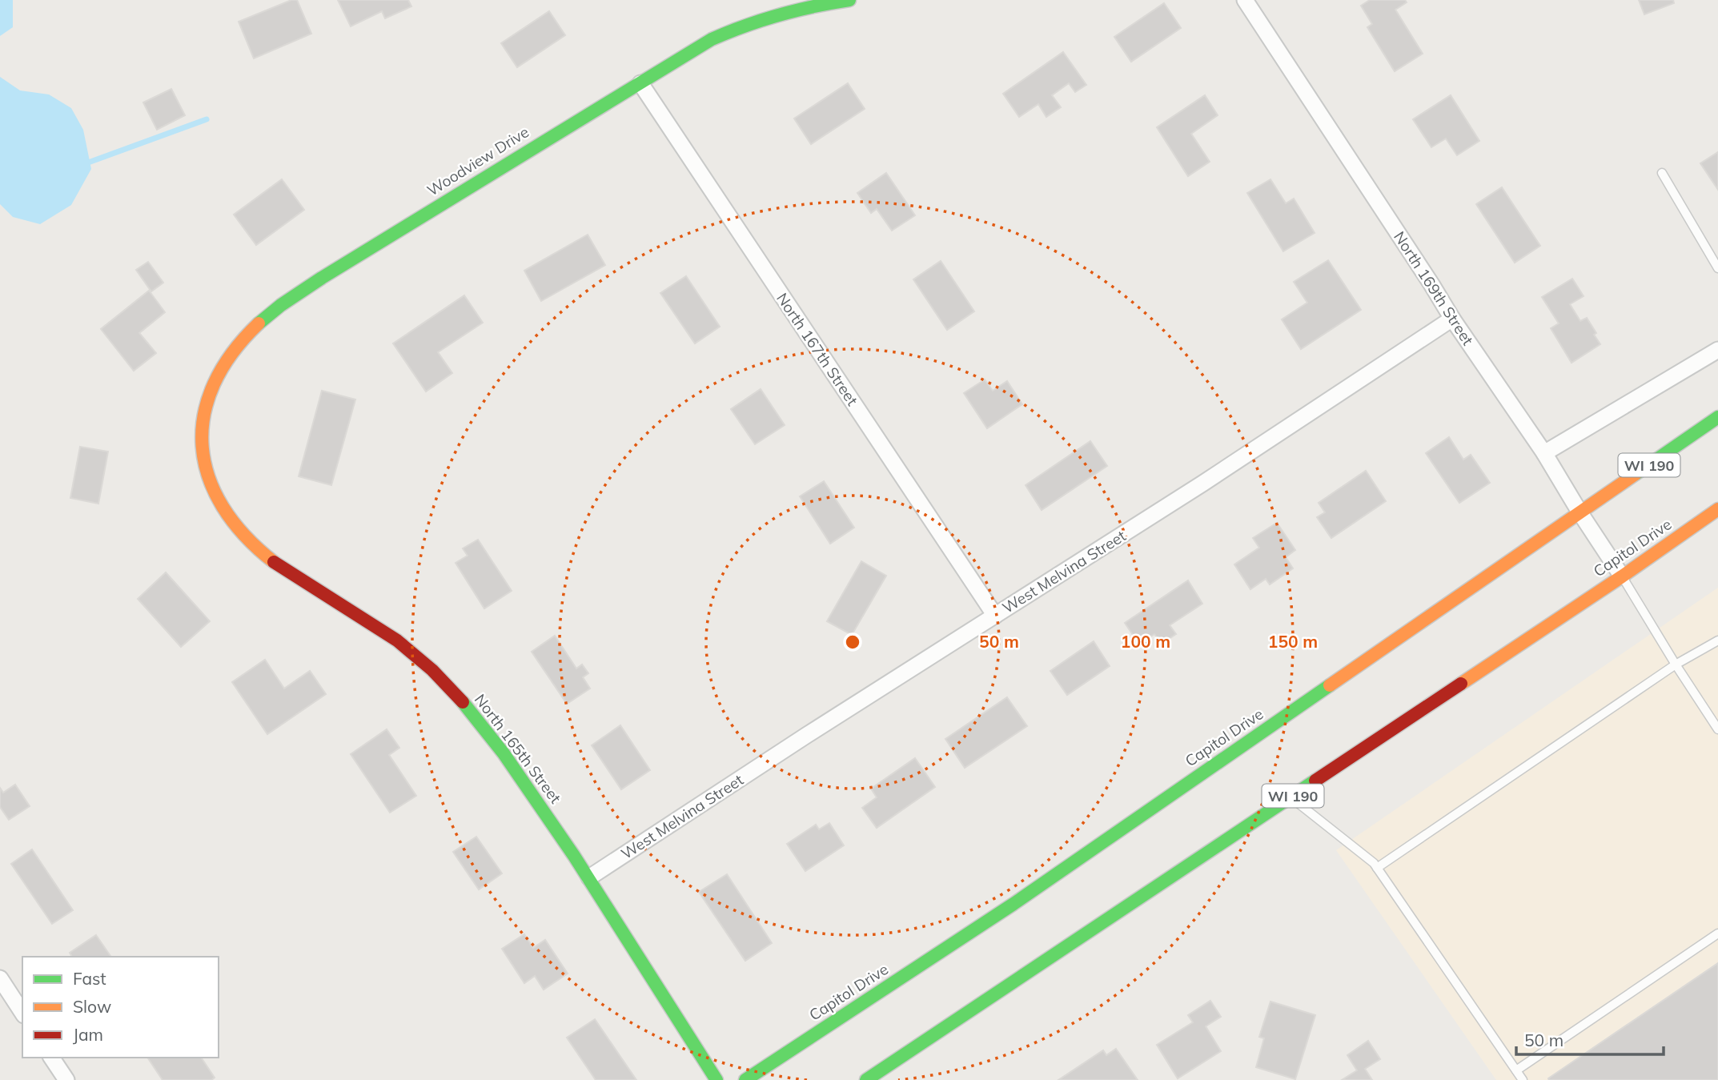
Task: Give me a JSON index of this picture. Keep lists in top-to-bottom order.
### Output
{
  "streets": {
    "main road": [
      "Woodview Drive",
      "WI 190",
      "Capitol Drive",
      "North 165th Street"
    ],
    "street": ["North 169th Street", "North 167th Street", "West Melvina Street"]
  },
  "crossings": [
    ["Woodview Drive", "North 167th Street"],
    ["Woodview Drive", "North 165th Street"],
    ["North 169th Street", "Capitol Drive"],
    ["North 169th Street", "West Melvina Street"],
    ["North 167th Street", "West Melvina Street"],
    ["West Melvina Street", "North 165th Street"]
  ],
  "legend": ["Fast", "Slow", "Jam"],
  "scale_bar": "50 m",
  "rings": ["50 m", "100 m", "150 m"]
}
